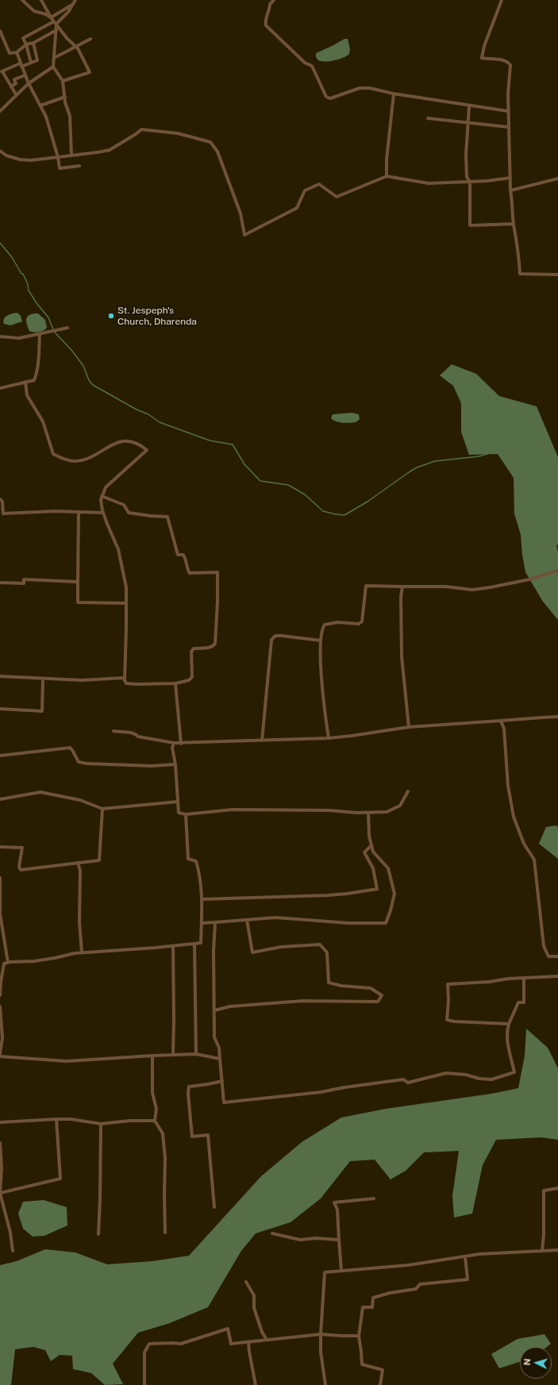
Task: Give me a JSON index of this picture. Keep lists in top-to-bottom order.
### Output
{
  "places": ["St. Jespeph's Church, Dharenda"],
  "north": "left"
}
